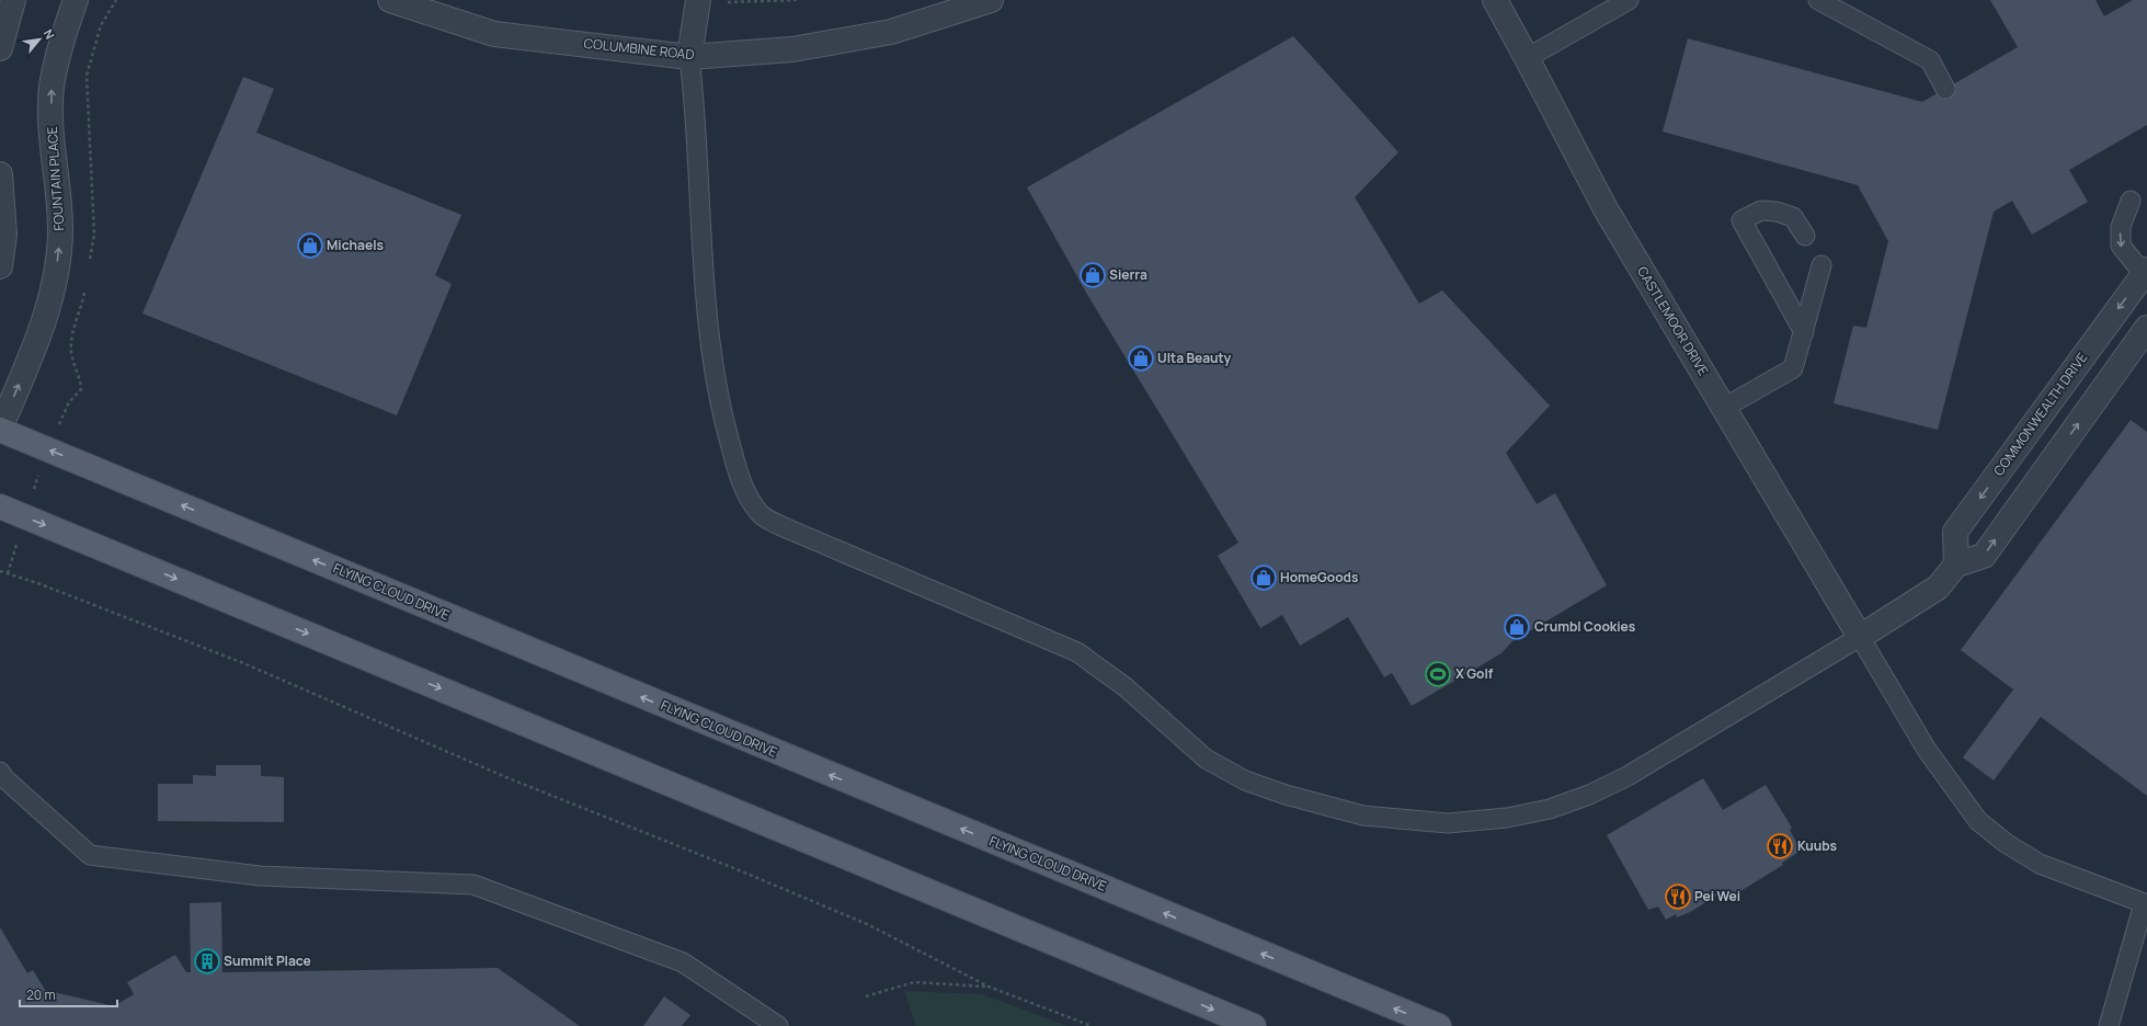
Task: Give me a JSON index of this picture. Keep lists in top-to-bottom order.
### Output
{
  "streets": {
    "main road": ["FLYING CLOUD DRIVE"],
    "street": [
      "COLUMBINE ROAD",
      "FOUNTAIN PLACE",
      "CASTLEMOOR DRIVE",
      "COMMONWEALTH DRIVE"
    ]
  },
  "crossings": [
    ["FOUNTAIN PLACE", "FLYING CLOUD DRIVE"]
  ],
  "places": {
    "shop": [
      "Michaels",
      "Sierra",
      "Ulta Beauty",
      "HomeGoods",
      "Crumbl Cookies"
    ],
    "sports": ["X Golf"],
    "restaurant": ["Kuubs", "Pei Wei"],
    "building": ["Summit Place"]
  },
  "scale_bar": "20 m",
  "north": "top right"
}
